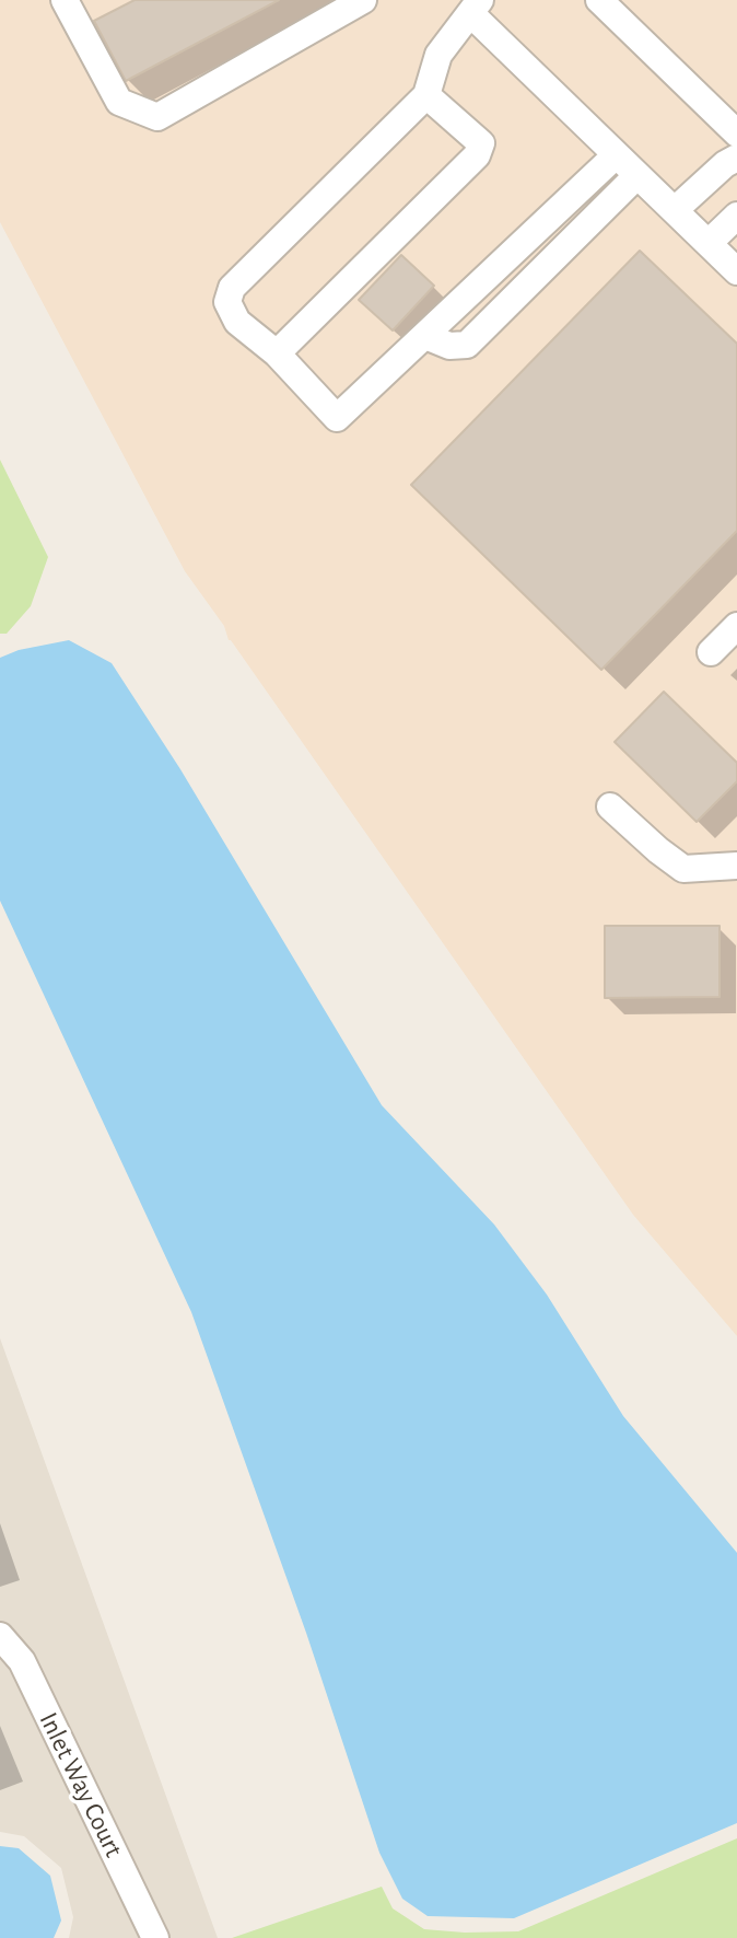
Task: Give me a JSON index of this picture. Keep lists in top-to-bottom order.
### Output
{
  "streets": {
    "street": ["Inlet Way Court"]
  }
}
